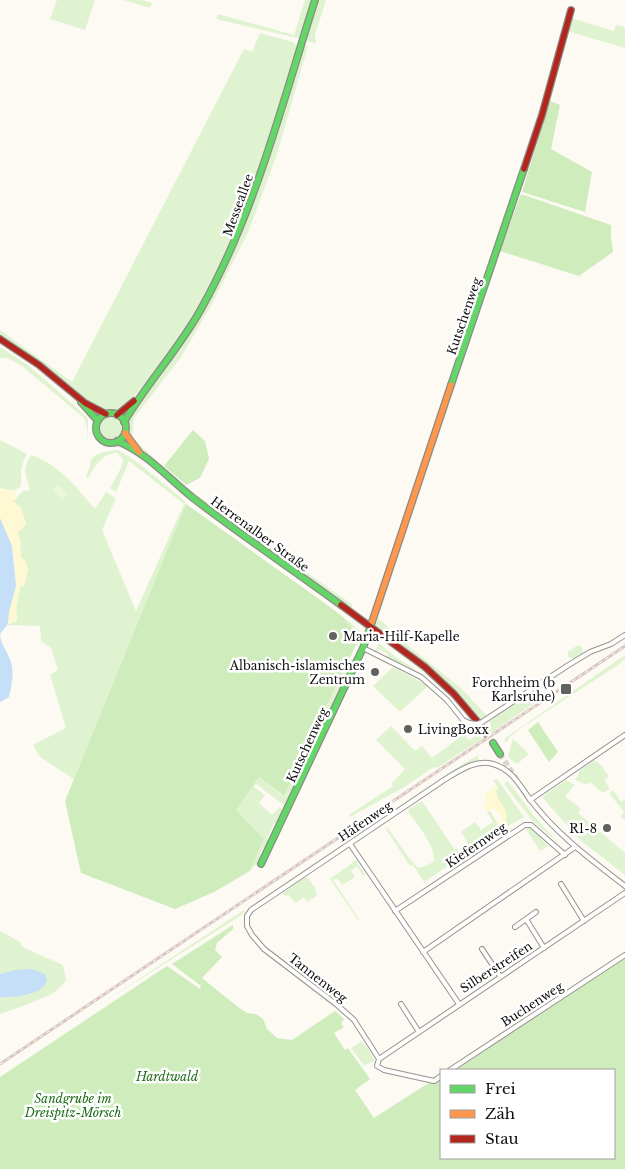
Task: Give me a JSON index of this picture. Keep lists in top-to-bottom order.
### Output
{
  "streets": {
    "street": [
      "Messeallee",
      "Kutschenweg",
      "Herrenalber Straße",
      "Häfenweg",
      "Kiefernweg",
      "Silberstreifen",
      "Tannenweg",
      "Buchenweg"
    ]
  },
  "crossings": [
    ["Messeallee", "Herrenalber Straße"],
    ["Kutschenweg", "Herrenalber Straße"],
    ["Häfenweg", "Tannenweg"],
    ["Silberstreifen", "Tannenweg"]
  ],
  "parks": ["Hardtwald", "Sandgrube im Dreispitz-Mörsch"],
  "places": {
    "other": [
      "Maria-Hilf-Kapelle",
      "Albanisch-islamisches Zentrum",
      "LivingBoxx",
      "R1-8"
    ],
    "transit": ["Forchheim (b Karlsruhe)"]
  },
  "legend": ["Frei", "Zäh", "Stau"]
}
